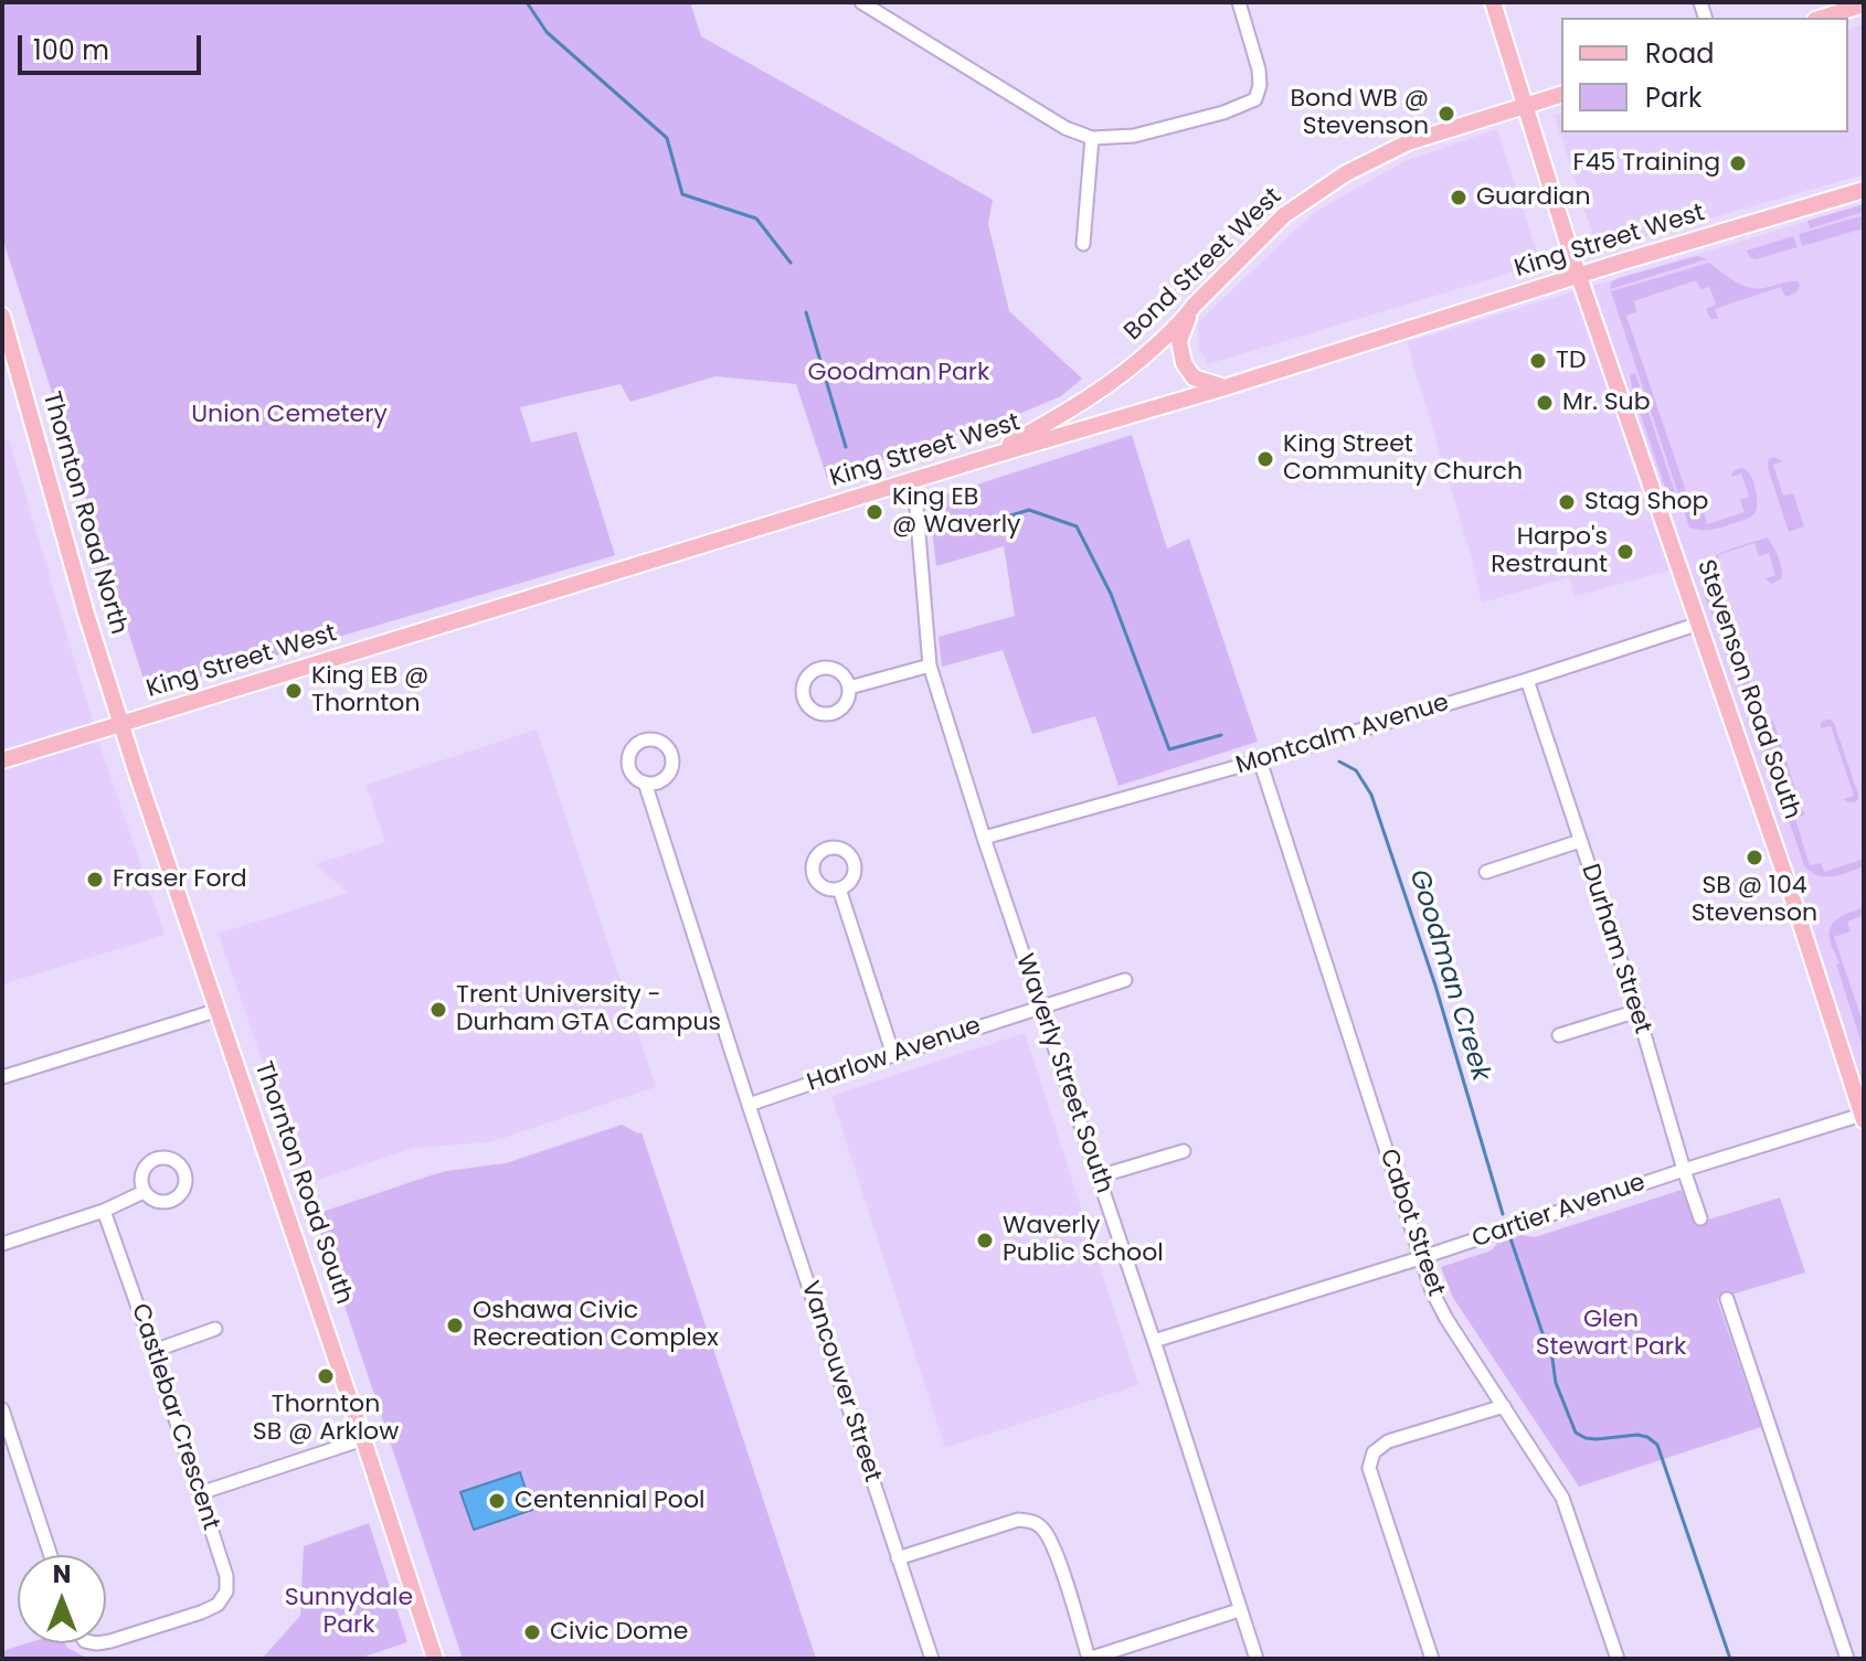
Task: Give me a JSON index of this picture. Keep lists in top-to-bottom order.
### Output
{
  "streets": {
    "main road": [
      "King Street West",
      "Bond Street West",
      "Thornton Road North",
      "Stevenson Road South",
      "Thornton Road South"
    ],
    "street": [
      "Montcalm Avenue",
      "Durham Street",
      "Harlow Avenue",
      "Waverly Street South",
      "Cartier Avenue",
      "Cabot Street",
      "Vancouver Street",
      "Castlebar Crescent"
    ]
  },
  "crossings": [
    ["King Street West", "Bond Street West"],
    ["King Street West", "Thornton Road North"],
    ["King Street West", "Stevenson Road South"],
    ["King Street West", "Waverly Street South"],
    ["King Street West", "Thornton Road South"],
    ["Bond Street West", "Stevenson Road South"],
    ["Thornton Road North", "Thornton Road South"],
    ["Stevenson Road South", "Montcalm Avenue"],
    ["Stevenson Road South", "Cartier Avenue"],
    ["Montcalm Avenue", "Durham Street"],
    ["Montcalm Avenue", "Waverly Street South"],
    ["Montcalm Avenue", "Cabot Street"],
    ["Durham Street", "Cartier Avenue"],
    ["Harlow Avenue", "Waverly Street South"],
    ["Harlow Avenue", "Vancouver Street"],
    ["Waverly Street South", "Cartier Avenue"],
    ["Cartier Avenue", "Cabot Street"]
  ],
  "water": ["Goodman Creek"],
  "parks": [
    "Goodman Park",
    "Union Cemetery",
    "Glen Stewart Park",
    "Sunnydale Park"
  ],
  "places": [
    "Bond WB @ Stevenson",
    "F45 Training",
    "Guardian",
    "TD",
    "Mr. Sub",
    "King Street Community Church",
    "Stag Shop",
    "King EB @ Waverly",
    "Harpo's Restraunt",
    "King EB @ Thornton",
    "SB @ 104 Stevenson",
    "Fraser Ford",
    "Trent University - Durham GTA Campus",
    "Waverly Public School",
    "Oshawa Civic Recreation Complex",
    "Thornton SB @ Arklow",
    "Centennial Pool",
    "Civic Dome"
  ],
  "legend": ["Road", "Park"],
  "scale_bar": "100 m",
  "north": "top"
}
